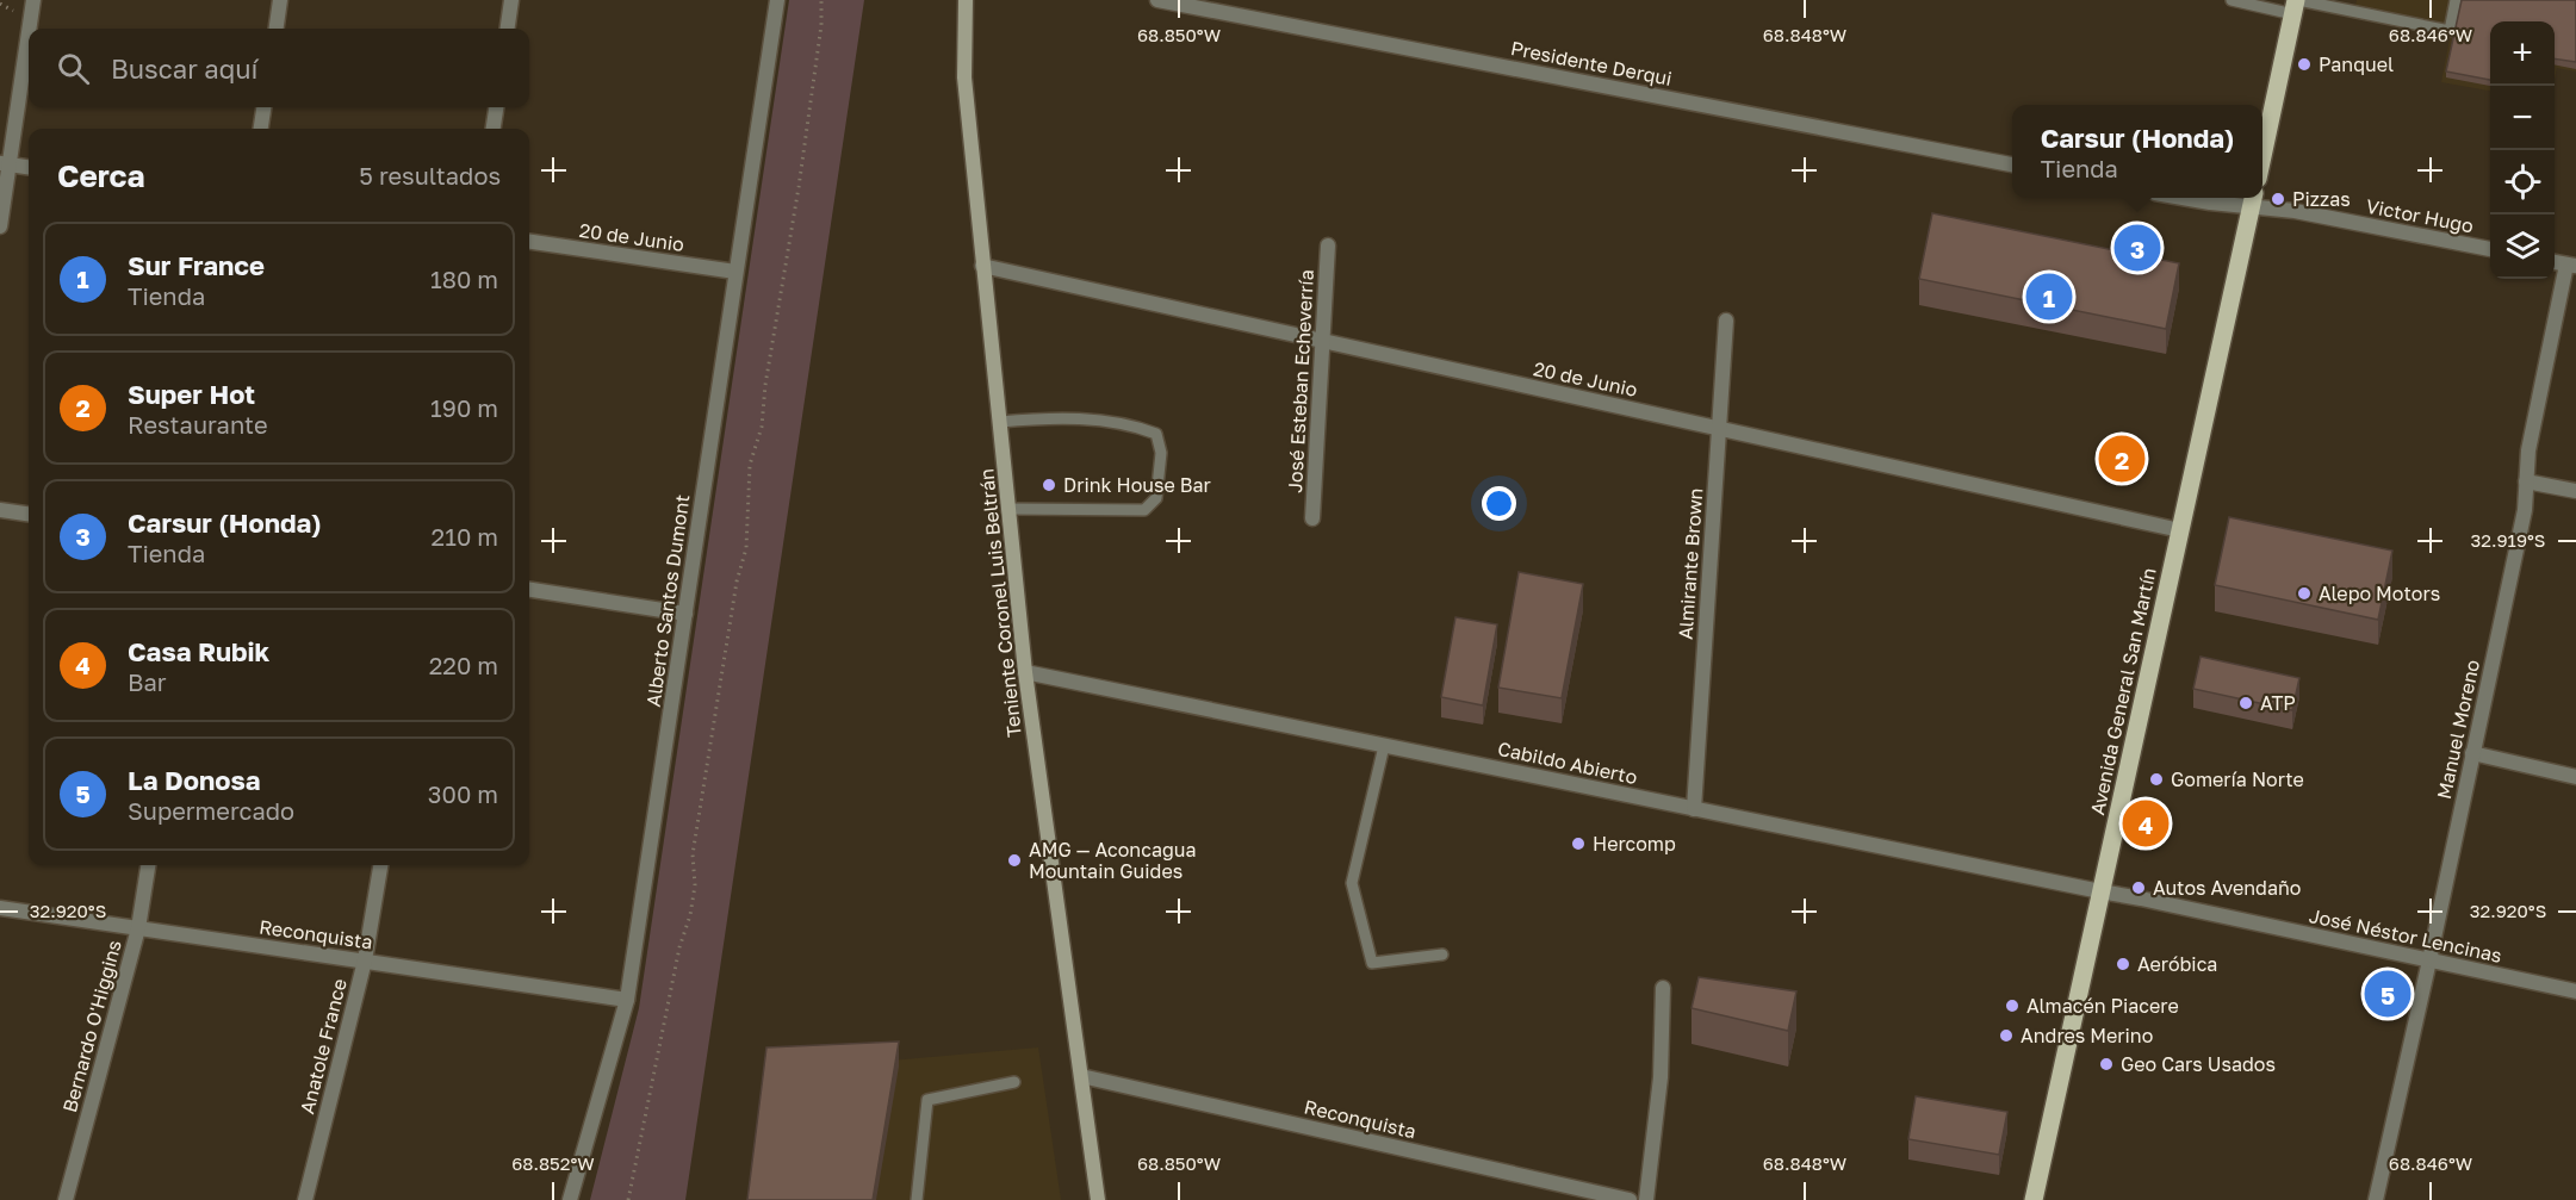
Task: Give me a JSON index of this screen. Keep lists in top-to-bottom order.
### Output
{
  "streets": {
    "main road": ["Teniente Coronel Luis Beltrán", "Avenida General San Martín"],
    "street": [
      "Presidente Derqui",
      "Victor Hugo",
      "20 de Junio",
      "José Esteban Echeverría",
      "Almirante Brown",
      "Alberto Santos Dumont",
      "Manuel Moreno",
      "Cabildo Abierto",
      "Reconquista",
      "José Néstor Lencinas",
      "Bernardo O'Higgins",
      "Anatole France"
    ]
  },
  "crossings": [
    ["Victor Hugo", "Avenida General San Martín"],
    ["20 de Junio", "José Esteban Echeverría"],
    ["20 de Junio", "Almirante Brown"],
    ["20 de Junio", "Alberto Santos Dumont"],
    ["20 de Junio", "Teniente Coronel Luis Beltrán"],
    ["20 de Junio", "Avenida General San Martín"],
    ["Almirante Brown", "Cabildo Abierto"],
    ["Alberto Santos Dumont", "Reconquista"],
    ["Teniente Coronel Luis Beltrán", "Cabildo Abierto"],
    ["Teniente Coronel Luis Beltrán", "Reconquista"],
    ["Avenida General San Martín", "Cabildo Abierto"],
    ["Avenida General San Martín", "José Néstor Lencinas"],
    ["Manuel Moreno", "José Néstor Lencinas"],
    ["Cabildo Abierto", "José Néstor Lencinas"],
    ["Reconquista", "Bernardo O'Higgins"],
    ["Reconquista", "Anatole France"]
  ],
  "places": [
    "Panquel",
    "Pizzas",
    "Drink House Bar",
    "Alepo Motors",
    "ATP",
    "Gomería Norte",
    "Hercomp",
    "AMG — Aconcagua Mountain Guides",
    "Autos Avendaño",
    "Aeróbica",
    "Almacén Piacere",
    "Andres Merino",
    "Geo Cars Usados"
  ],
  "page": {
    "map_buttons": ["+", "−"],
    "search": "Buscar aquí",
    "popup": ["Carsur (Honda)", "Tienda"],
    "heading": ["Cerca", "5 resultados"],
    "pins": [
      "3",
      "1",
      "2",
      "4",
      "5"
    ],
    "list": [
      {
        "mark": "1",
        "name": "Sur France",
        "note": "Tienda",
        "value": "180 m"
      },
      {
        "mark": "2",
        "name": "Super Hot",
        "note": "Restaurante",
        "value": "190 m"
      },
      {
        "mark": "3",
        "name": "Carsur (Honda)",
        "note": "Tienda",
        "value": "210 m"
      },
      {
        "mark": "4",
        "name": "Casa Rubik",
        "note": "Bar",
        "value": "220 m"
      },
      {
        "mark": "5",
        "name": "La Donosa",
        "note": "Supermercado",
        "value": "300 m"
      }
    ]
  },
  "coordinates": [
    "68.850°W",
    "68.848°W",
    "68.846°W",
    "32.919°S",
    "32.920°S",
    "68.852°W"
  ]
}
